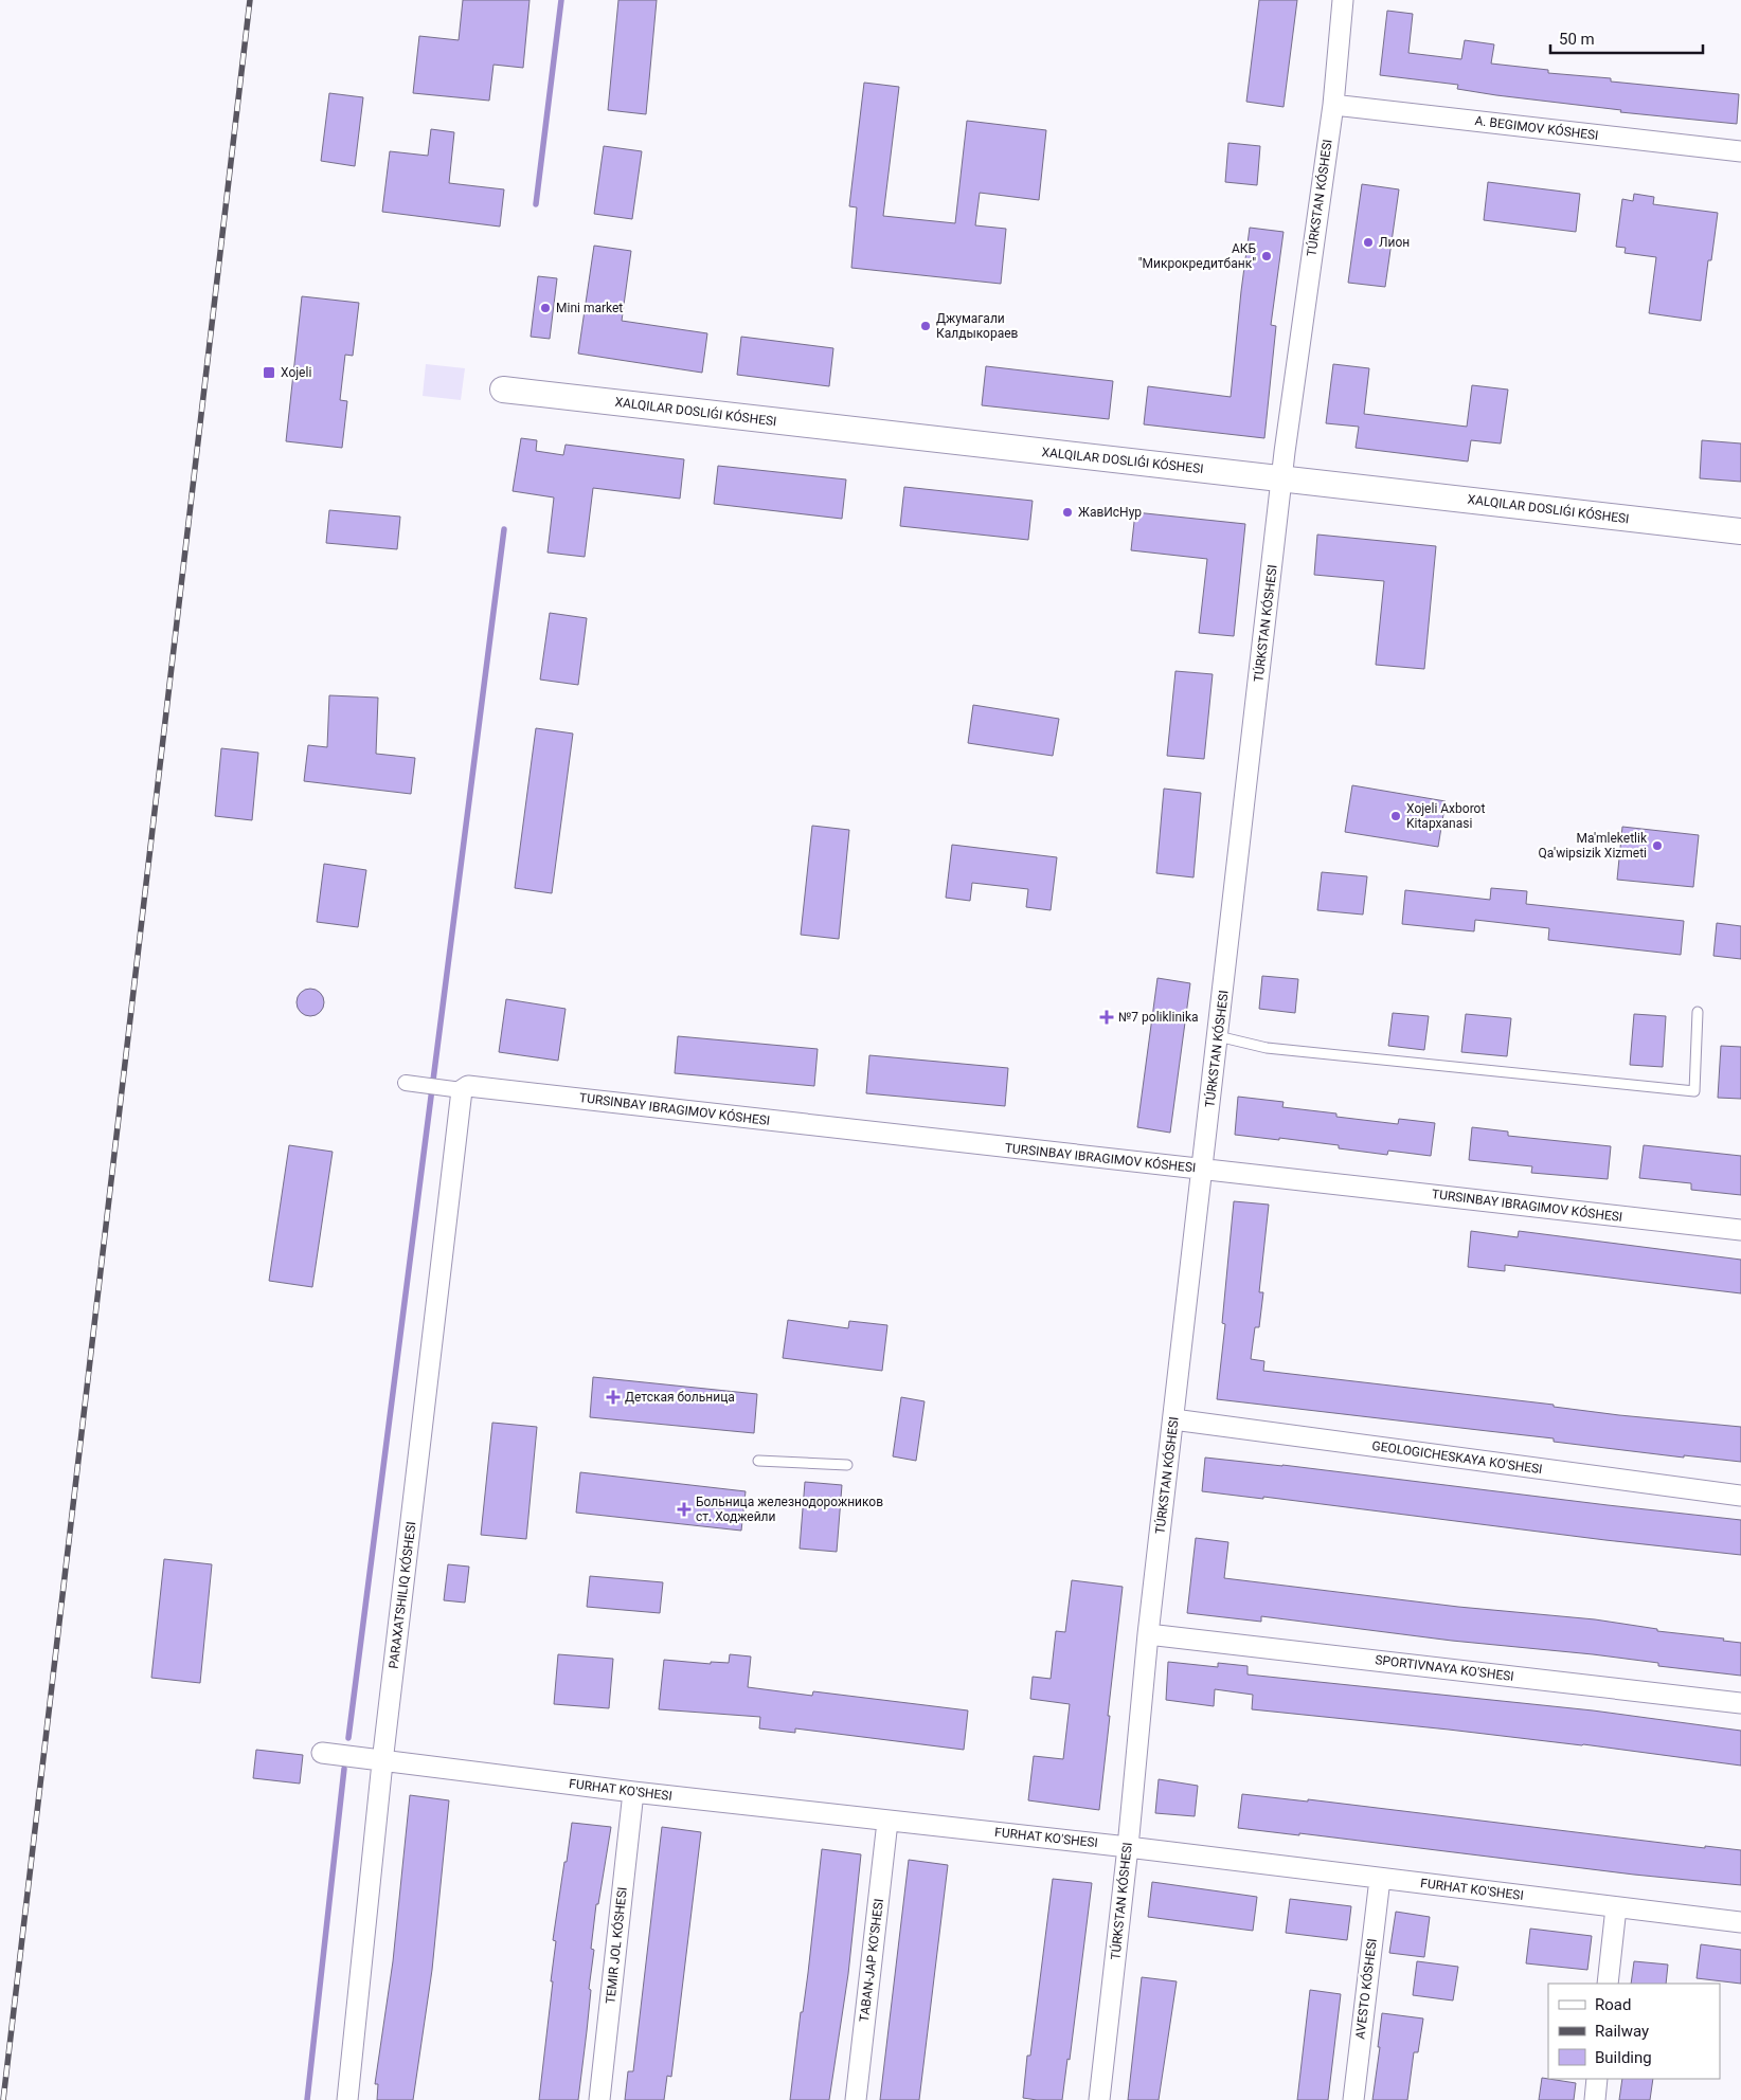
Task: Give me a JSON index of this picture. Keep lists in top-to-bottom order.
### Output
{
  "streets": {
    "street": [
      "A. BEGIMOV KÓSHESI",
      "TÚRKSTAN KÓSHESI",
      "TURSINBAY IBRAGIMOV KÓSHESI",
      "GEOLOGICHESKAYA KO'SHESI",
      "SPORTIVNAYA KO'SHESI",
      "FURHAT KO'SHESI",
      "TEMIR JOL KÓSHESI",
      "TABAN-JAP KO'SHESI",
      "AVESTO KÓSHESI"
    ]
  },
  "crossings": [
    ["A. BEGIMOV KÓSHESI", "TÚRKSTAN KÓSHESI"],
    ["TÚRKSTAN KÓSHESI", "TURSINBAY IBRAGIMOV KÓSHESI"],
    ["TÚRKSTAN KÓSHESI", "GEOLOGICHESKAYA KO'SHESI"],
    ["TÚRKSTAN KÓSHESI", "SPORTIVNAYA KO'SHESI"],
    ["TÚRKSTAN KÓSHESI", "FURHAT KO'SHESI"],
    ["FURHAT KO'SHESI", "TEMIR JOL KÓSHESI"],
    ["FURHAT KO'SHESI", "TABAN-JAP KO'SHESI"],
    ["FURHAT KO'SHESI", "AVESTO KÓSHESI"]
  ],
  "places": {
    "other": [
      "Лион",
      "АКБ \"Микрокредитбанк\"",
      "Mini market",
      "Джумагали Калдыкораев",
      "ЖавИсНур",
      "Xojeli Axborot Kitapxanasi",
      "Ma'mleketlik Qa'wipsizik Xizmeti"
    ],
    "transit": ["Xojeli"],
    "health": ["№7 poliklinika", "Детская больница", "Больница железнодорожников ст. Ходжейли"]
  },
  "legend": ["Road", "Railway", "Building"],
  "scale_bar": "50 m"
}
